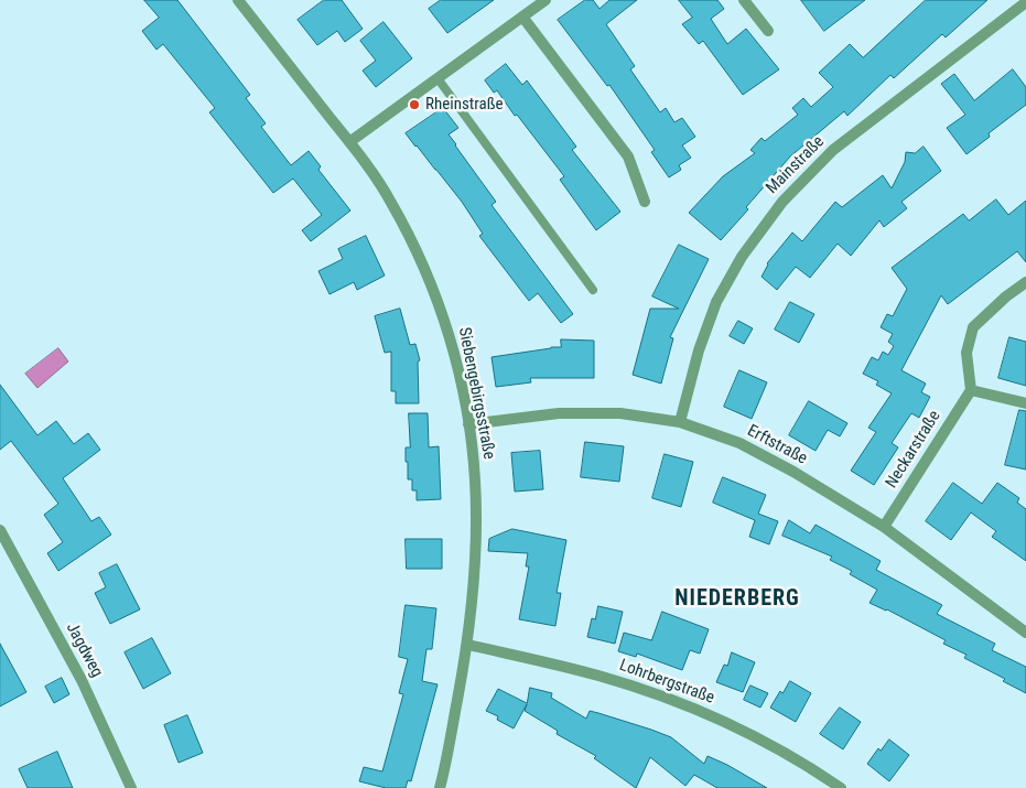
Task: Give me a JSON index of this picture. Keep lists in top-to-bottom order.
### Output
{
  "streets": {
    "street": [
      "Mainstraße",
      "Siebengebirgsstraße",
      "Erftstraße",
      "Neckarstraße",
      "Jagdweg",
      "Lohrbergstraße"
    ]
  },
  "crossings": [
    ["Mainstraße", "Erftstraße"],
    ["Siebengebirgsstraße", "Erftstraße"],
    ["Siebengebirgsstraße", "Lohrbergstraße"],
    ["Erftstraße", "Neckarstraße"]
  ],
  "districts": ["NIEDERBERG"],
  "places": ["Rheinstraße"]
}
